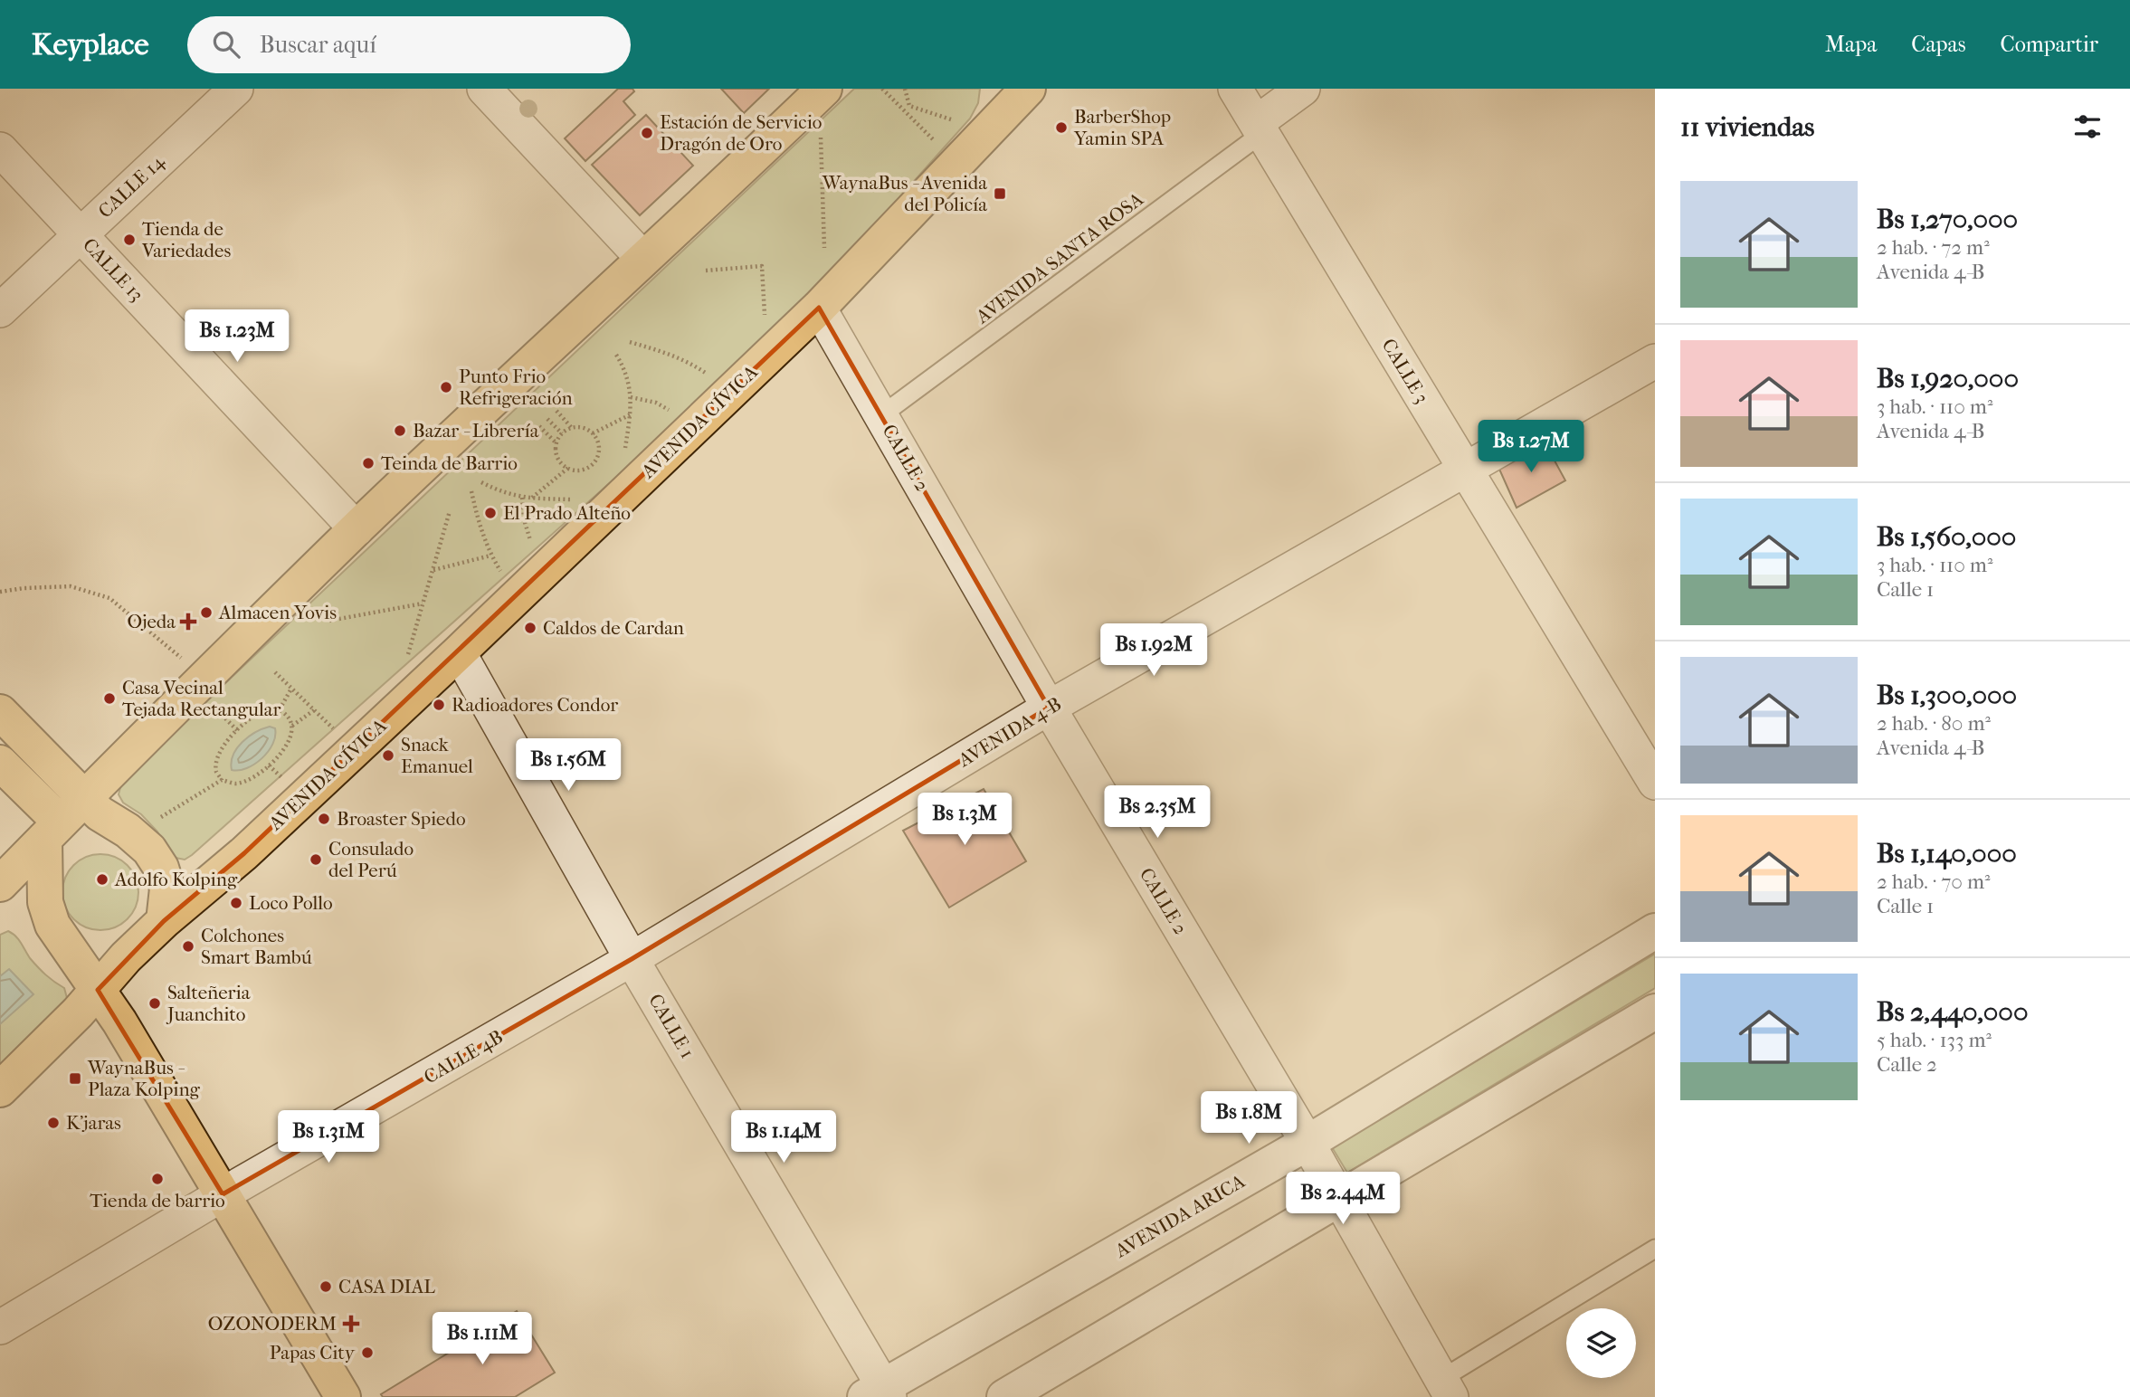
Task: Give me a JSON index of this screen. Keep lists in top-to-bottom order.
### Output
{
  "streets": {
    "main road": ["AVENIDA CÍVICA"],
    "street": [
      "CALLE 14",
      "CALLE 13",
      "CALLE 3",
      "CALLE 2",
      "AVENIDA 4-B",
      "CALLE 1",
      "CALLE 4B",
      "AVENIDA ARICA"
    ],
    "lane": ["AVENIDA SANTA ROSA"]
  },
  "crossings": [
    ["CALLE 14", "CALLE 13"],
    ["AVENIDA SANTA ROSA", "CALLE 3"],
    ["AVENIDA SANTA ROSA", "CALLE 2"],
    ["CALLE 3", "AVENIDA 4-B"],
    ["AVENIDA CÍVICA", "CALLE 2"],
    ["AVENIDA CÍVICA", "CALLE 1"],
    ["CALLE 2", "AVENIDA 4-B"],
    ["CALLE 2", "AVENIDA ARICA"],
    ["AVENIDA 4-B", "CALLE 1"],
    ["AVENIDA 4-B", "CALLE 4B"],
    ["CALLE 1", "CALLE 4B"],
    ["CALLE 1", "AVENIDA ARICA"]
  ],
  "places": {
    "other": [
      "BarberShop Yamin SPA",
      "Estación de Servicio Dragón de Oro",
      "Tienda de Variedades",
      "Punto Frio Refrigeración",
      "Bazar - Librería",
      "Teinda de Barrio",
      "El Prado Alteño",
      "Almacen Yovis",
      "Caldos de Cardan",
      "Casa Vecinal Tejada Rectangular",
      "Radioadores Condor",
      "Snack Emanuel",
      "Broaster Spiedo",
      "Consulado del Perú",
      "Adolfo Kolping",
      "Loco Pollo",
      "Colchones Smart Bambú",
      "Salteñeria Juanchito",
      "K'jaras",
      "Tienda de barrio",
      "CASA DIAL",
      "Papas City"
    ],
    "transit": ["WaynaBus - Avenida del Policía", "WaynaBus - Plaza Kolping"],
    "health": ["Ojeda", "OZONODERM"]
  },
  "page": {
    "header": "Keyplace",
    "search": "Buscar aquí",
    "nav": ["Mapa", "Capas", "Compartir"],
    "heading": "11 viviendas",
    "list": [
      {
        "name": "Bs 1,270,000",
        "note": "2 hab. · 72 m² · Avenida 4-B"
      },
      {
        "name": "Bs 1,920,000",
        "note": "3 hab. · 110 m² · Avenida 4-B"
      },
      {
        "name": "Bs 1,560,000",
        "note": "3 hab. · 110 m² · Calle 1"
      },
      {
        "name": "Bs 1,300,000",
        "note": "2 hab. · 80 m² · Avenida 4-B"
      },
      {
        "name": "Bs 1,140,000",
        "note": "2 hab. · 70 m² · Calle 1"
      },
      {
        "name": "Bs 2,440,000",
        "note": "5 hab. · 133 m² · Calle 2"
      }
    ],
    "price": [
      "Bs 1.23M",
      "Bs 1.27M",
      "Bs 1.92M",
      "Bs 1.56M",
      "Bs 2.35M",
      "Bs 1.3M",
      "Bs 1.8M",
      "Bs 1.31M",
      "Bs 1.14M",
      "Bs 2.44M",
      "Bs 1.11M"
    ]
  }
}
